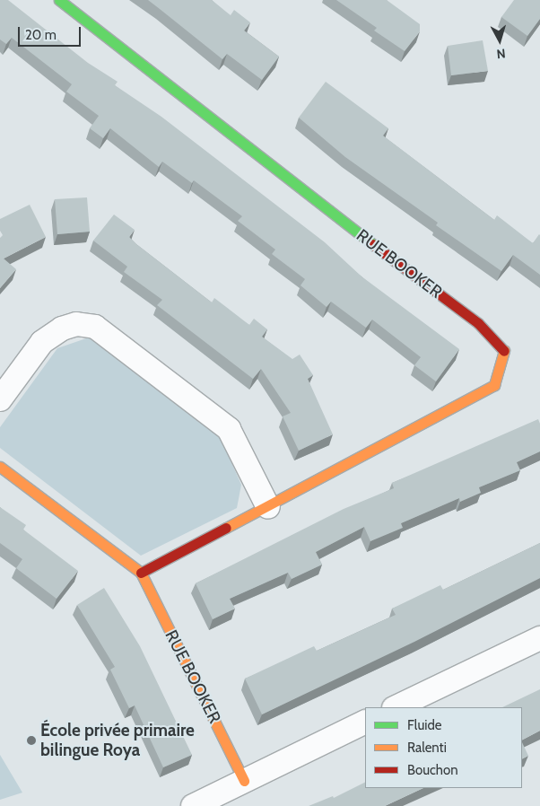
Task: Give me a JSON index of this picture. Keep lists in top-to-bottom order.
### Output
{
  "streets": {
    "street": ["RUE BOOKER"]
  },
  "places": ["École privée primaire bilingue Roya"],
  "legend": ["Fluide", "Ralenti", "Bouchon"],
  "scale_bar": "20 m",
  "north": "bottom"
}
